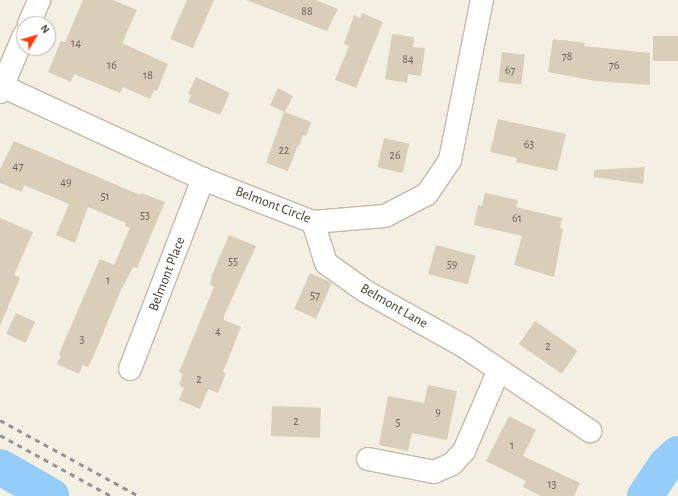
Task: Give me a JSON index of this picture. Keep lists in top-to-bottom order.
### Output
{
  "streets": {
    "street": ["Belmont Circle", "Belmont Place", "Belmont Lane"]
  },
  "crossings": [
    ["Belmont Circle", "Belmont Place"],
    ["Belmont Circle", "Belmont Lane"]
  ],
  "house_numbers": [
    "88",
    "14",
    "78",
    "84",
    "16",
    "76",
    "67",
    "18",
    "63",
    "22",
    "26",
    "47",
    "49",
    "51",
    "53",
    "61",
    "55",
    "59",
    "1",
    "57",
    "4",
    "3",
    "2",
    "2",
    "9",
    "2",
    "5",
    "1",
    "13"
  ],
  "north": "top right"
}
